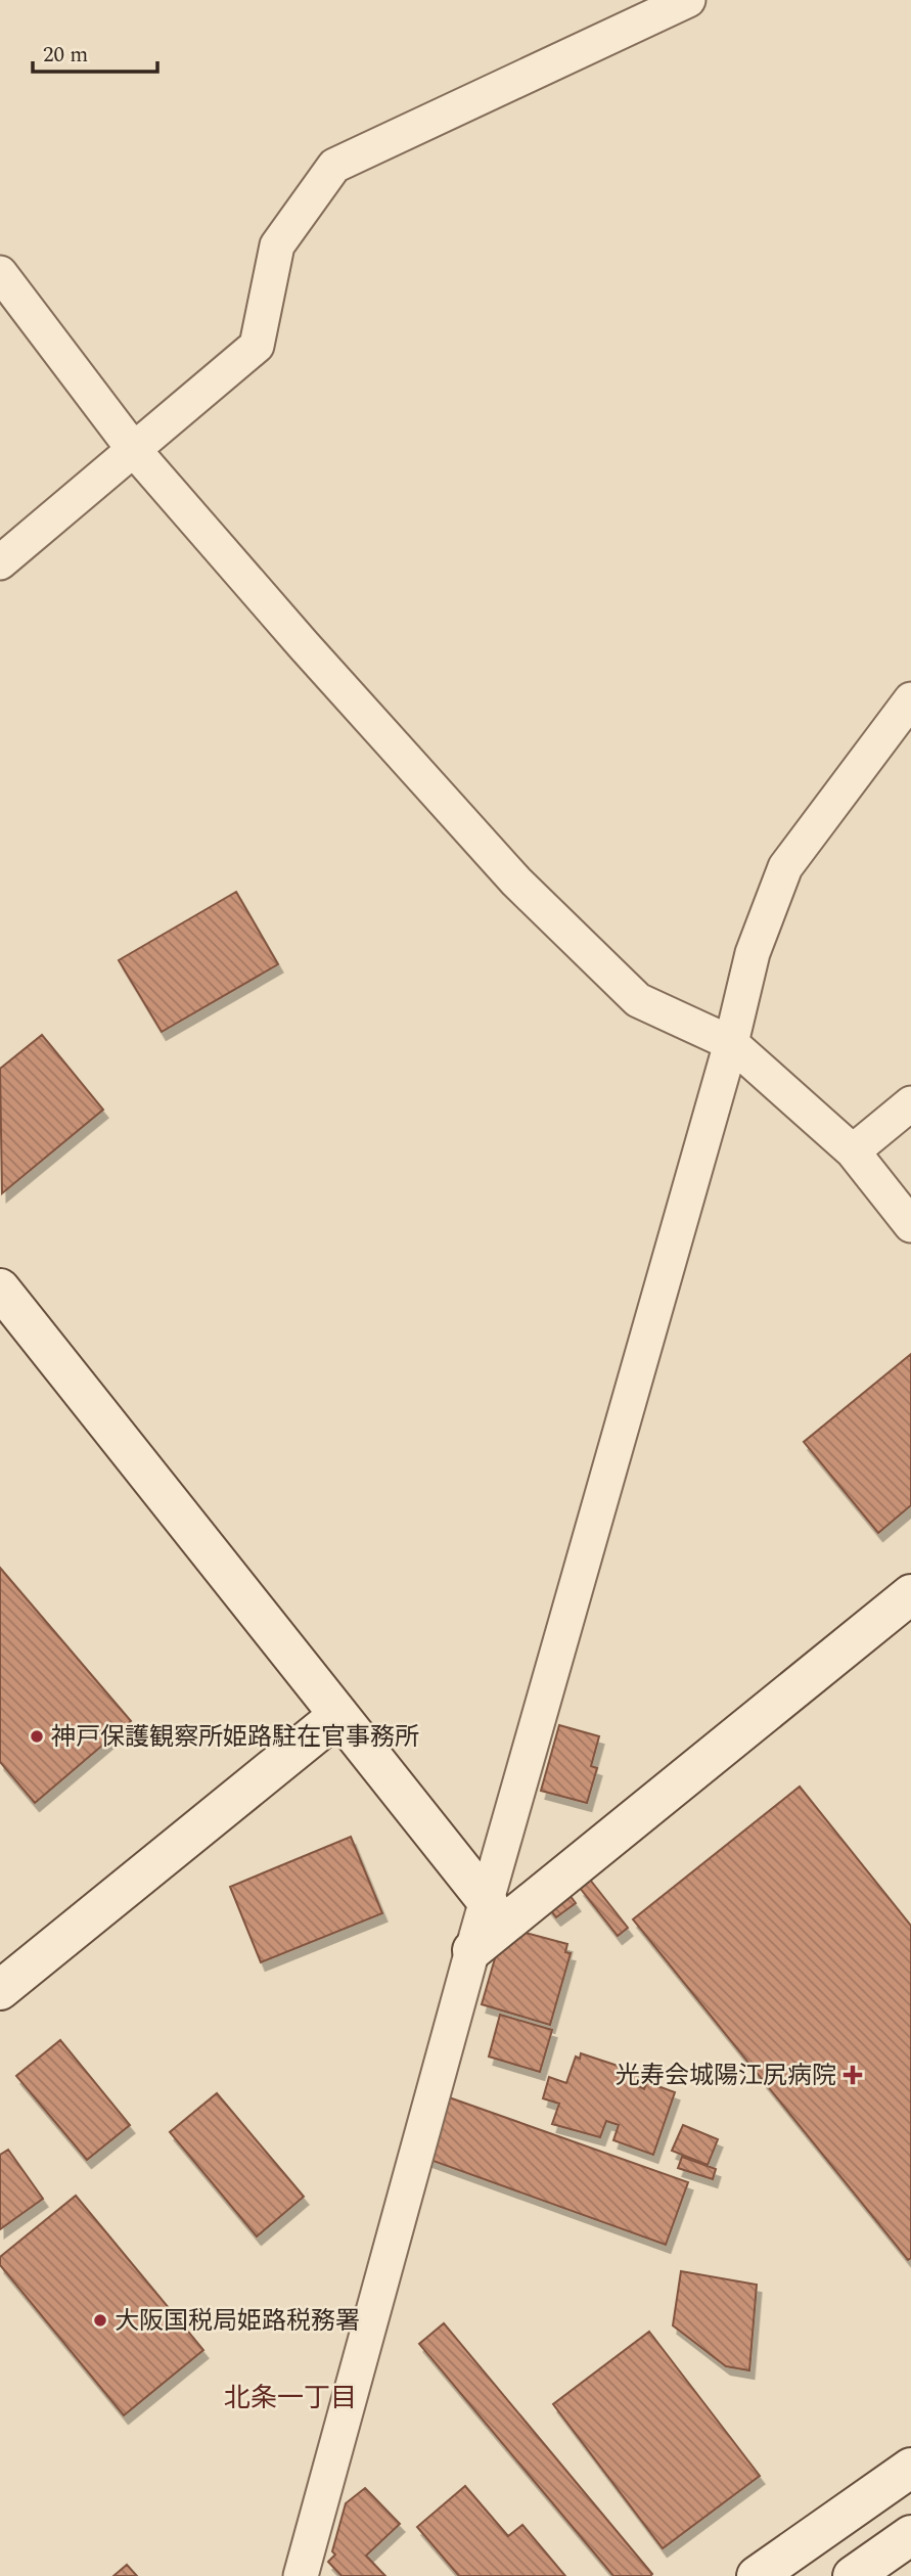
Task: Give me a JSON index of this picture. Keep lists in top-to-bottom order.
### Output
{
  "districts": ["北条一丁目"],
  "places": {
    "other": ["神戸保護観察所姫路駐在官事務所", "大阪国税局姫路税務署"],
    "health": ["光寿会城陽江尻病院"]
  },
  "scale_bar": "20 m"
}
